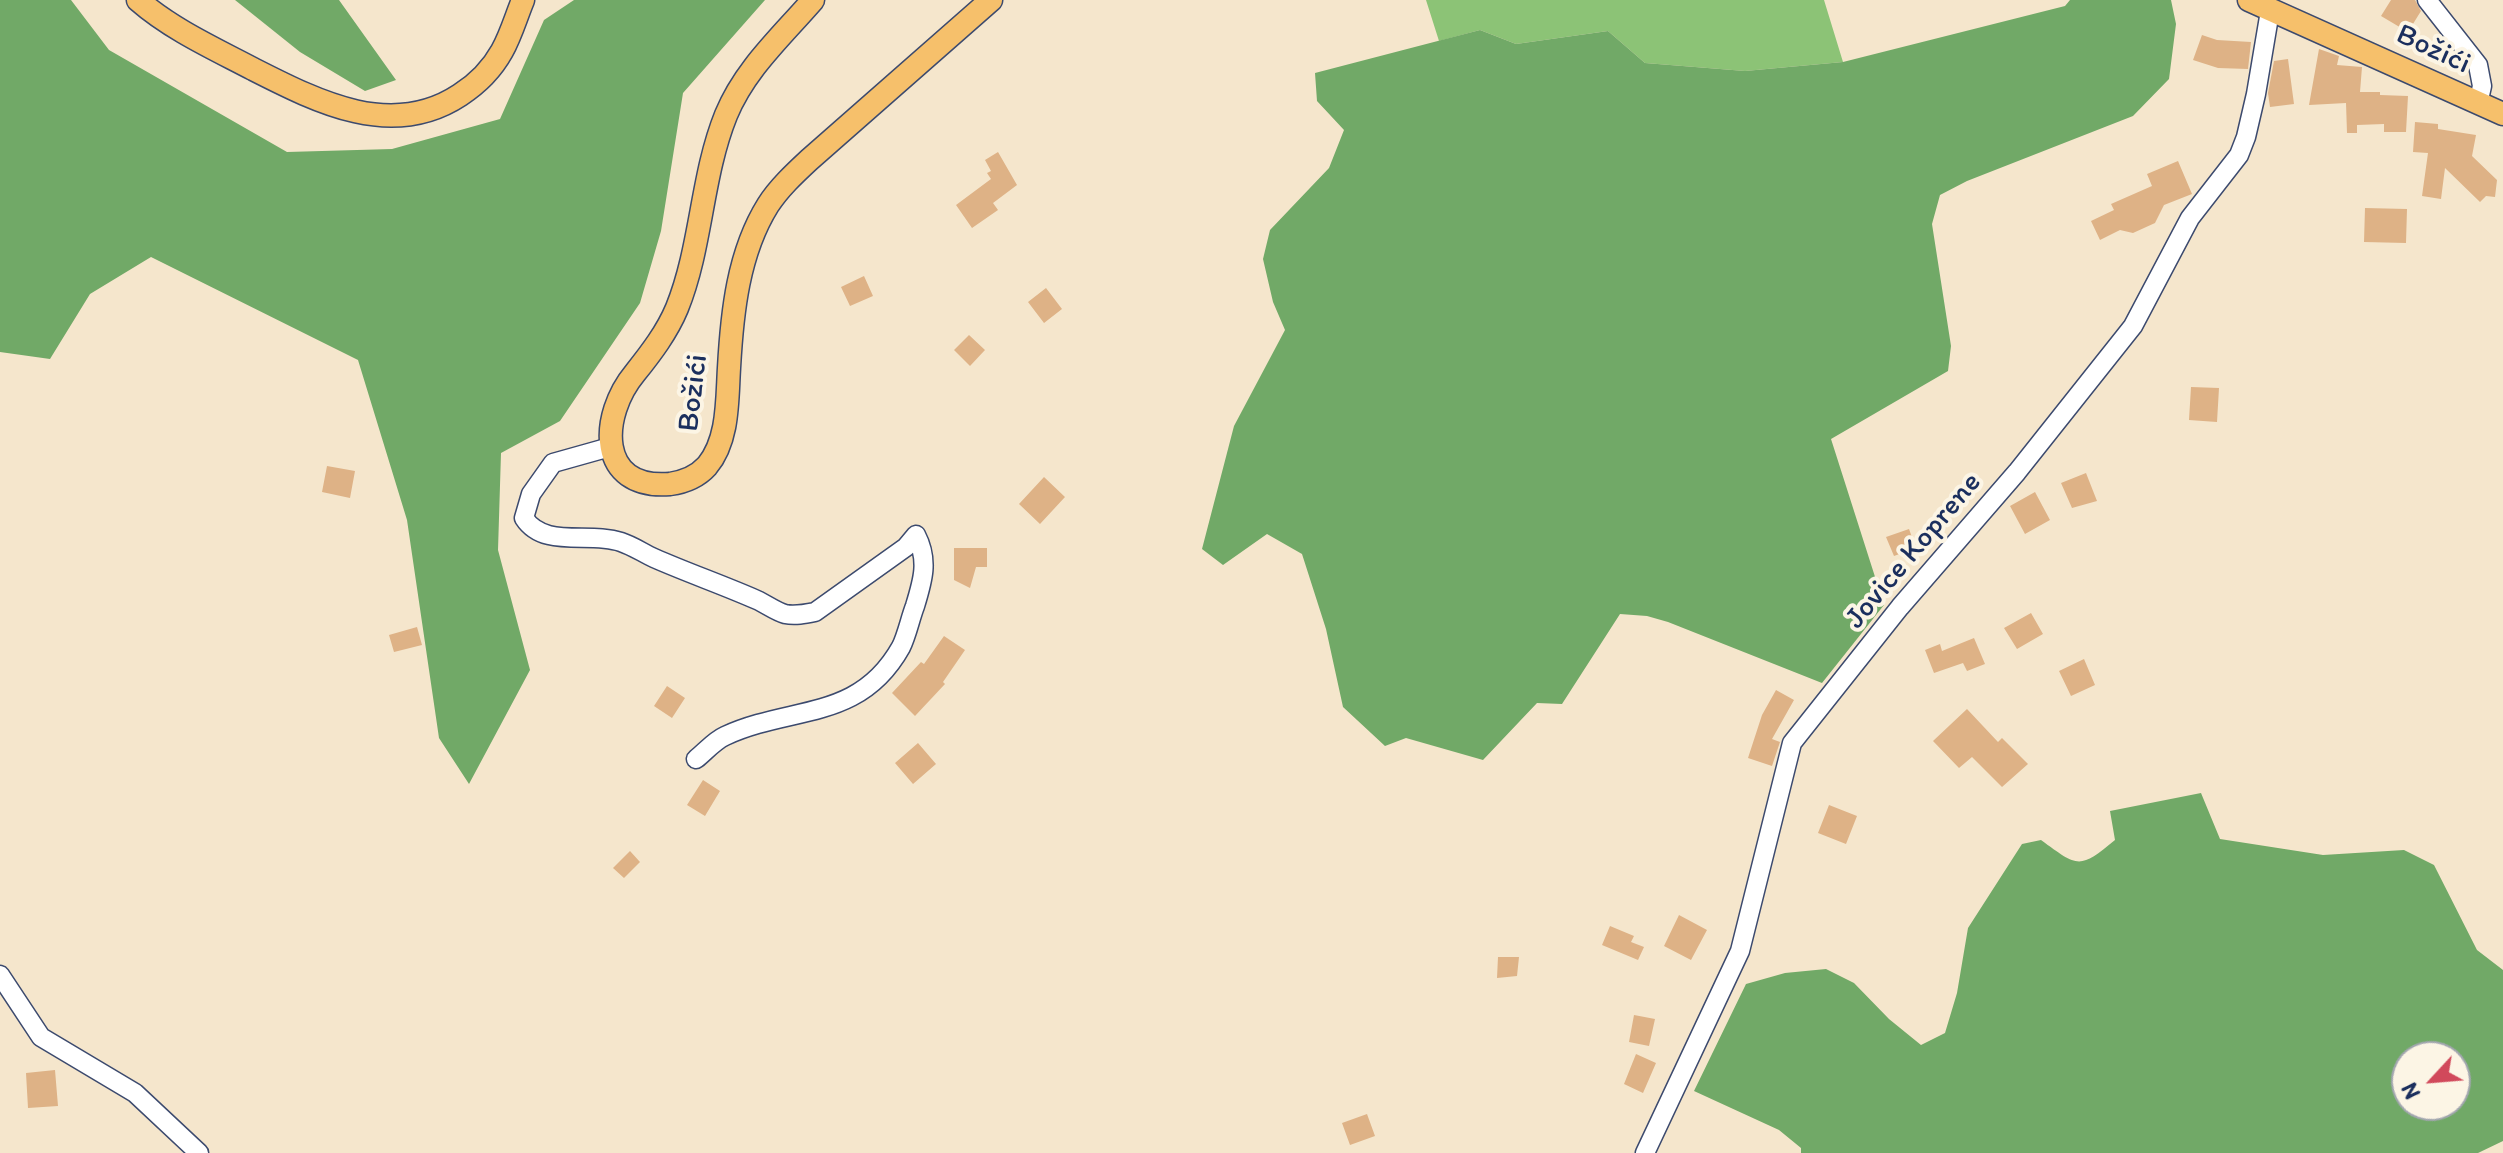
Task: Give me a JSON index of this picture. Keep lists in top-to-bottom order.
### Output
{
  "streets": {
    "main road": ["Božići"],
    "street": ["Jovice Koprene"]
  },
  "crossings": [
    ["Božići", "Jovice Koprene"]
  ],
  "north": "bottom left"
}
